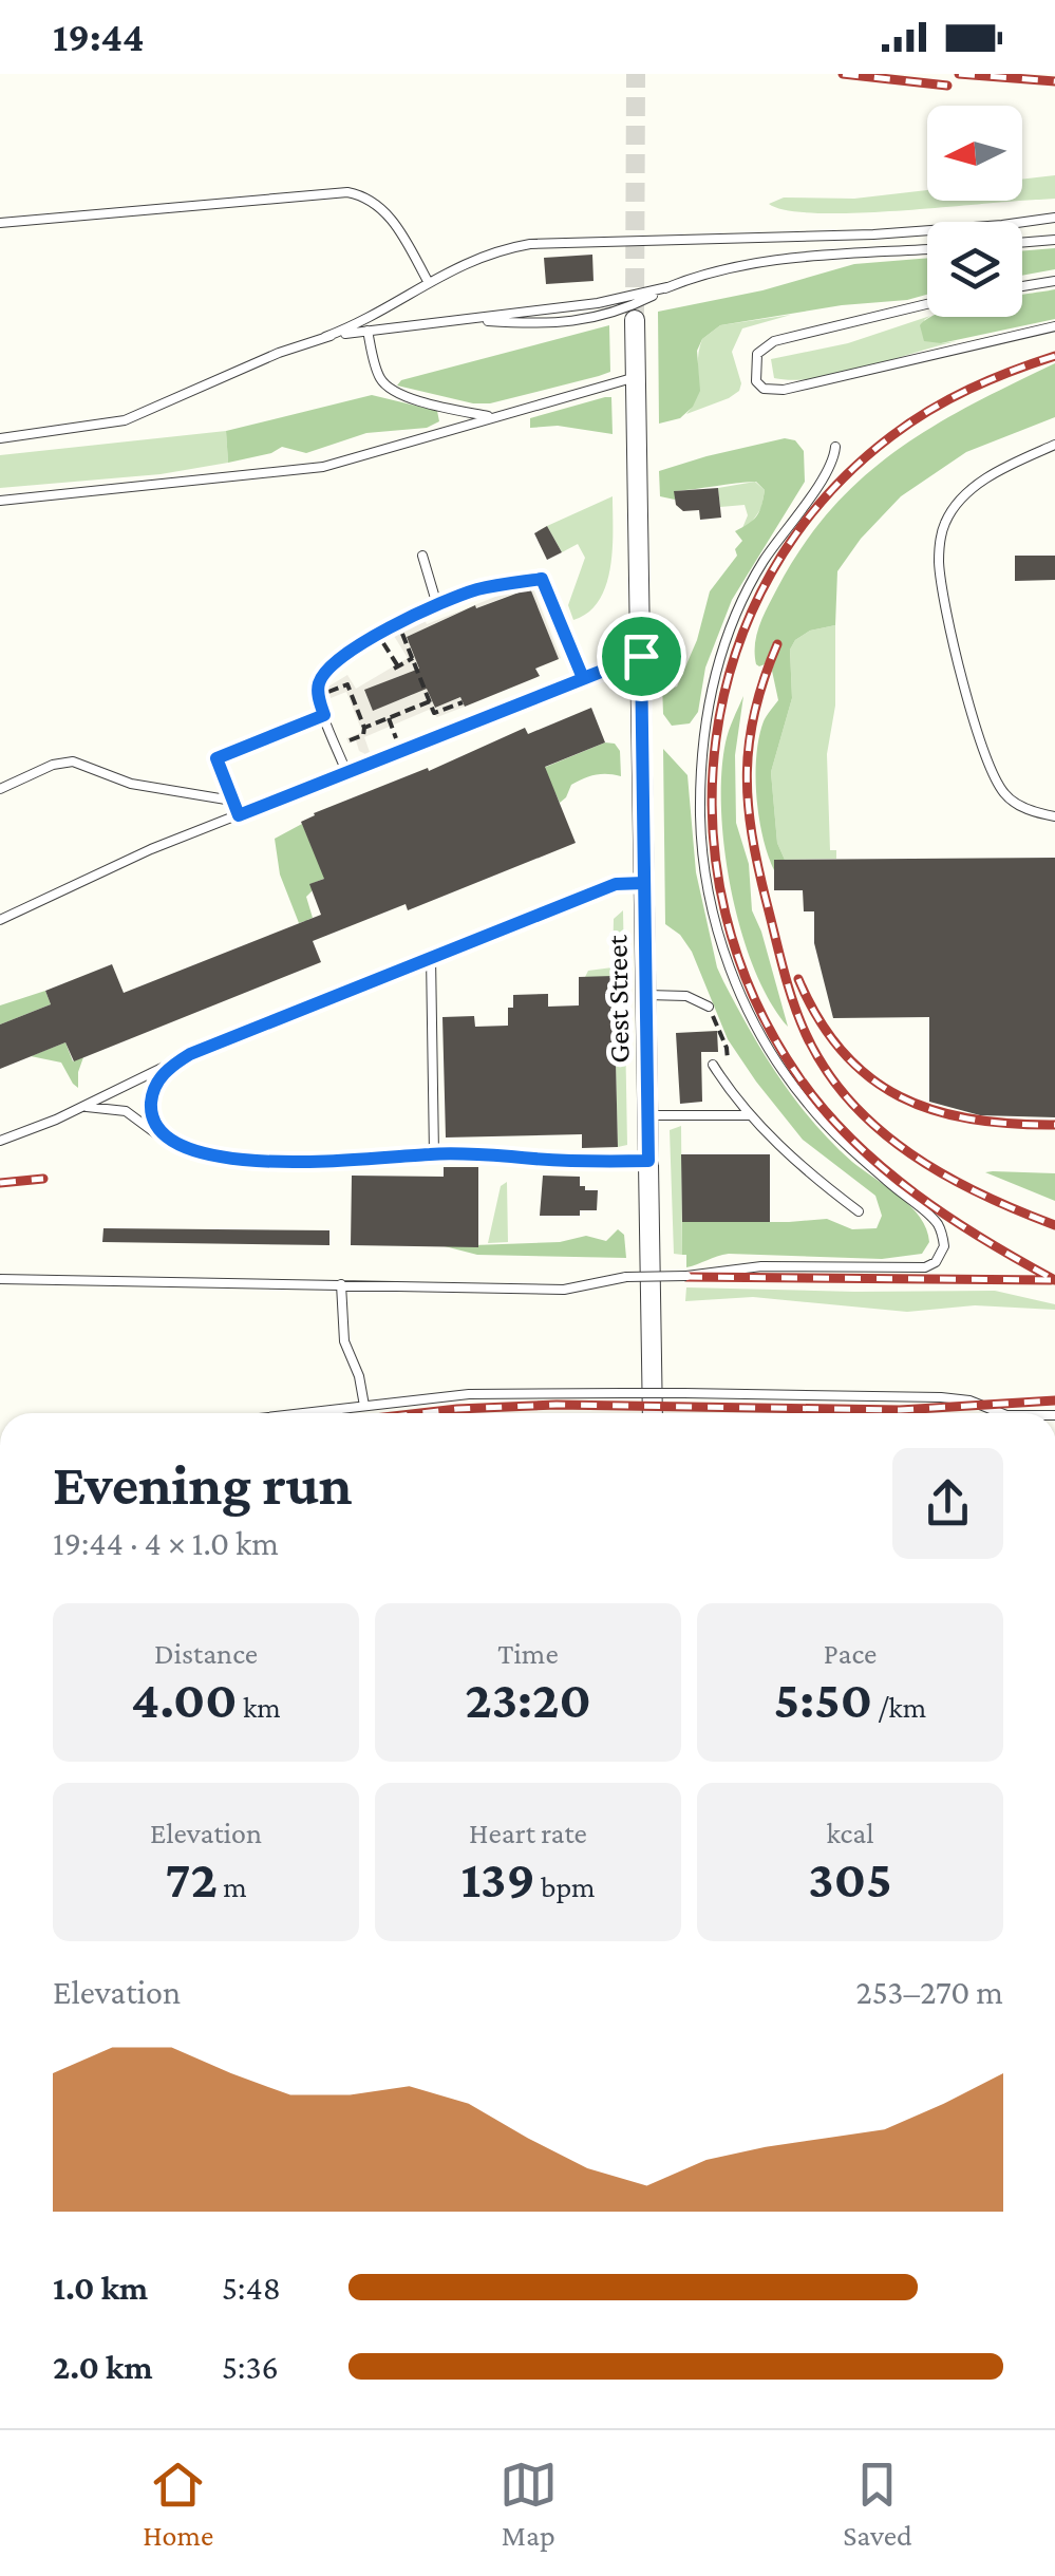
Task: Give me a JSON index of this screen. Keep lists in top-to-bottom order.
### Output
{
  "streets": {
    "street": ["Gest Street"]
  },
  "north": "left",
  "page": {
    "status": "19:44",
    "heading": ["Evening run", "19:44 · 4 × 1.0 km"],
    "stats": [
      ["Distance", "4.00 km"],
      ["Time", "23:20"],
      ["Pace", "5:50 /km"],
      ["Elevation", "72 m"],
      ["Heart rate", "139 bpm"],
      ["kcal", "305"]
    ],
    "chart": ["Elevation", "253–270 m"],
    "list": [
      {
        "name": "1.0 km",
        "note": "5:48"
      },
      {
        "name": "2.0 km",
        "note": "5:36"
      }
    ],
    "tabs": ["Home", "Map", "Saved"]
  }
}
